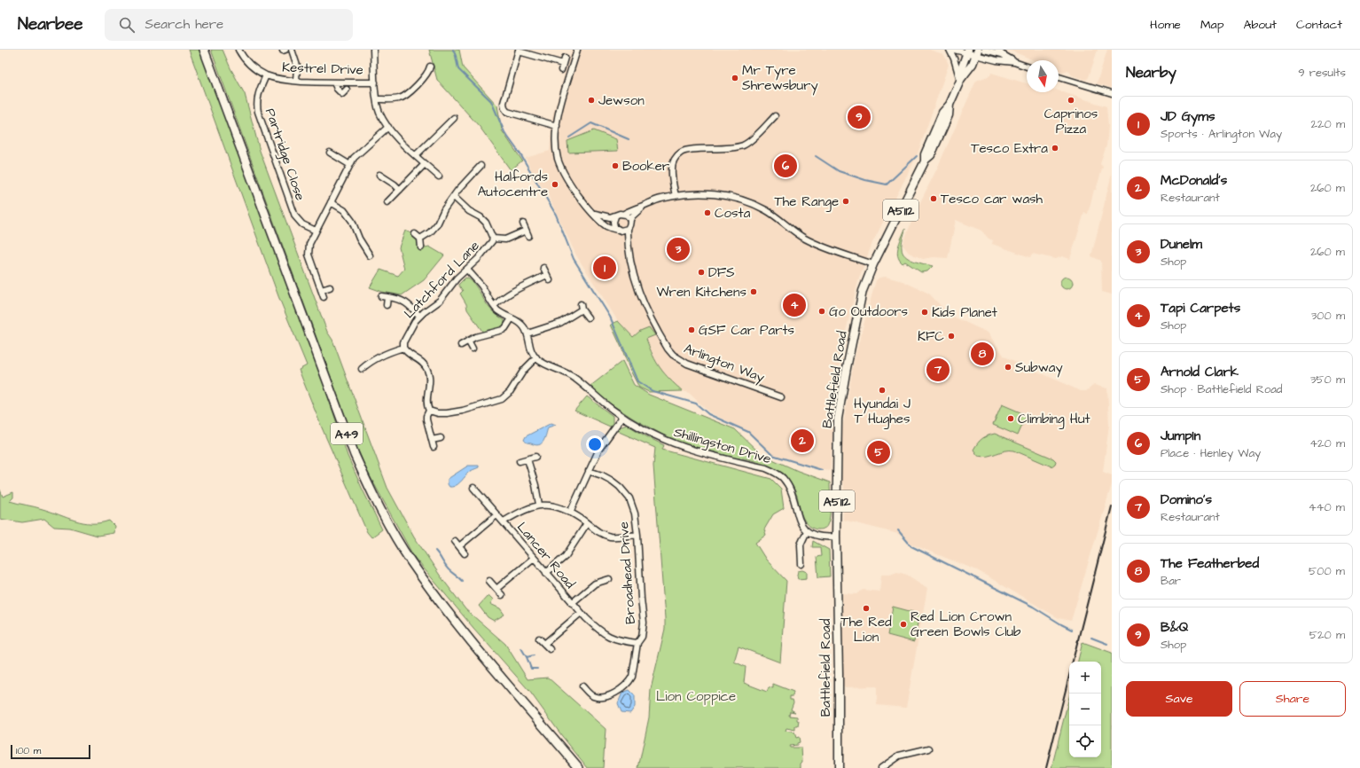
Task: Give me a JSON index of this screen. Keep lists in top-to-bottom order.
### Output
{
  "streets": {
    "highway": ["A49"],
    "main road": ["A5112", "Battlefield Road"],
    "street": [
      "Kestrel Drive",
      "Partridge Close",
      "Latchford Lane",
      "Arlington Way",
      "Shillingston Drive",
      "Lancer Road",
      "Broadhead Drive"
    ]
  },
  "crossings": [
    ["Kestrel Drive", "Partridge Close"],
    ["A5112", "Battlefield Road"],
    ["Arlington Way", "Battlefield Road"],
    ["Lancer Road", "Broadhead Drive"]
  ],
  "parks": ["Lion Coppice"],
  "places": [
    "Mr Tyre Shrewsbury",
    "Jewson",
    "Caprinos Pizza",
    "Tesco Extra",
    "Booker",
    "Halfords Autocentre",
    "Tesco car wash",
    "The Range",
    "Costa",
    "DFS",
    "Wren Kitchens",
    "Go Outdoors",
    "Kids Planet",
    "GSF Car Parts",
    "KFC",
    "Subway",
    "Hyundai J T Hughes",
    "Climbing Hut",
    "The Red Lion",
    "Red Lion Crown Green Bowls Club"
  ],
  "scale_bar": "100 m",
  "north": "bottom",
  "page": {
    "header": "Nearbee",
    "search": "Search here",
    "nav": [
      "Home",
      "Map",
      "About",
      "Contact"
    ],
    "heading": ["Nearby", "9 results"],
    "list": [
      {
        "mark": "1",
        "name": "JD Gyms",
        "note": "Sports · Arlington Way",
        "value": "220 m"
      },
      {
        "mark": "2",
        "name": "McDonald's",
        "note": "Restaurant",
        "value": "260 m"
      },
      {
        "mark": "3",
        "name": "Dunelm",
        "note": "Shop",
        "value": "260 m"
      },
      {
        "mark": "4",
        "name": "Tapi Carpets",
        "note": "Shop",
        "value": "300 m"
      },
      {
        "mark": "5",
        "name": "Arnold Clark",
        "note": "Shop · Battlefield Road",
        "value": "350 m"
      },
      {
        "mark": "6",
        "name": "JumpIn",
        "note": "Place · Henley Way",
        "value": "420 m"
      },
      {
        "mark": "7",
        "name": "Domino's",
        "note": "Restaurant",
        "value": "440 m"
      },
      {
        "mark": "8",
        "name": "The Featherbed",
        "note": "Bar",
        "value": "500 m"
      },
      {
        "mark": "9",
        "name": "B&Q",
        "note": "Shop",
        "value": "520 m"
      }
    ],
    "pins": [
      "9",
      "6",
      "3",
      "1",
      "4",
      "8",
      "7",
      "2",
      "5"
    ],
    "map_buttons": ["+", "−"],
    "buttons": ["Save", "Share"],
    "scale": "100 m"
  }
}
